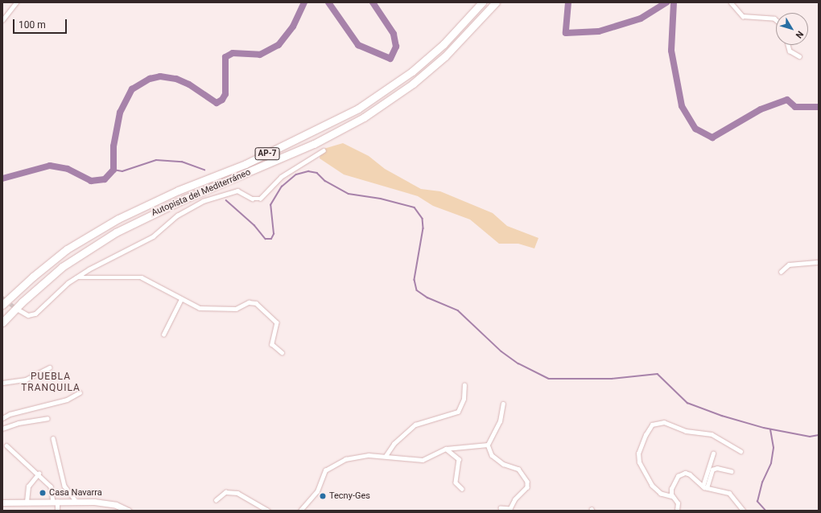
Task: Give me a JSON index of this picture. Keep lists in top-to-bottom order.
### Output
{
  "streets": {
    "highway": ["AP-7", "Autopista del Mediterráneo"]
  },
  "districts": ["PUEBLA TRANQUILA"],
  "places": ["Casa Navarra", "Tecny-Ges"],
  "scale_bar": "100 m",
  "north": "bottom right"
}
